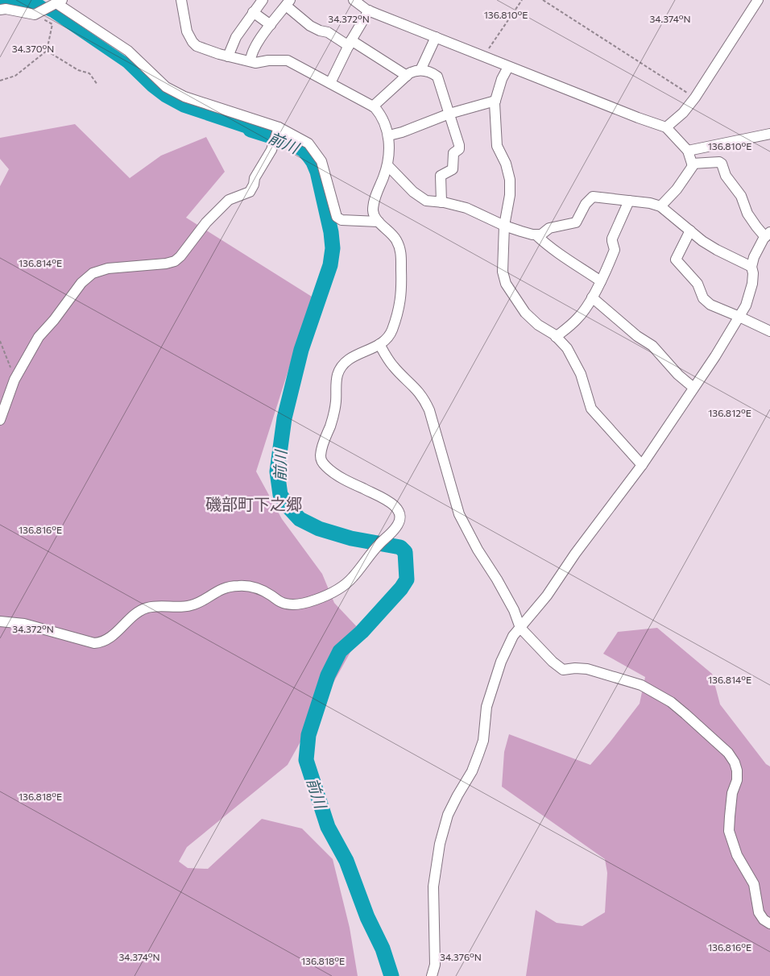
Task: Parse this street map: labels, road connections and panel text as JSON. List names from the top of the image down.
{
  "districts": ["磯部町下之郷"],
  "water": ["前川"],
  "coordinates": [
    "136.810°E",
    "34.372°N",
    "34.374°N",
    "34.370°N",
    "136.814°E",
    "136.812°E",
    "136.816°E",
    "136.818°E",
    "34.376°N"
  ]
}
